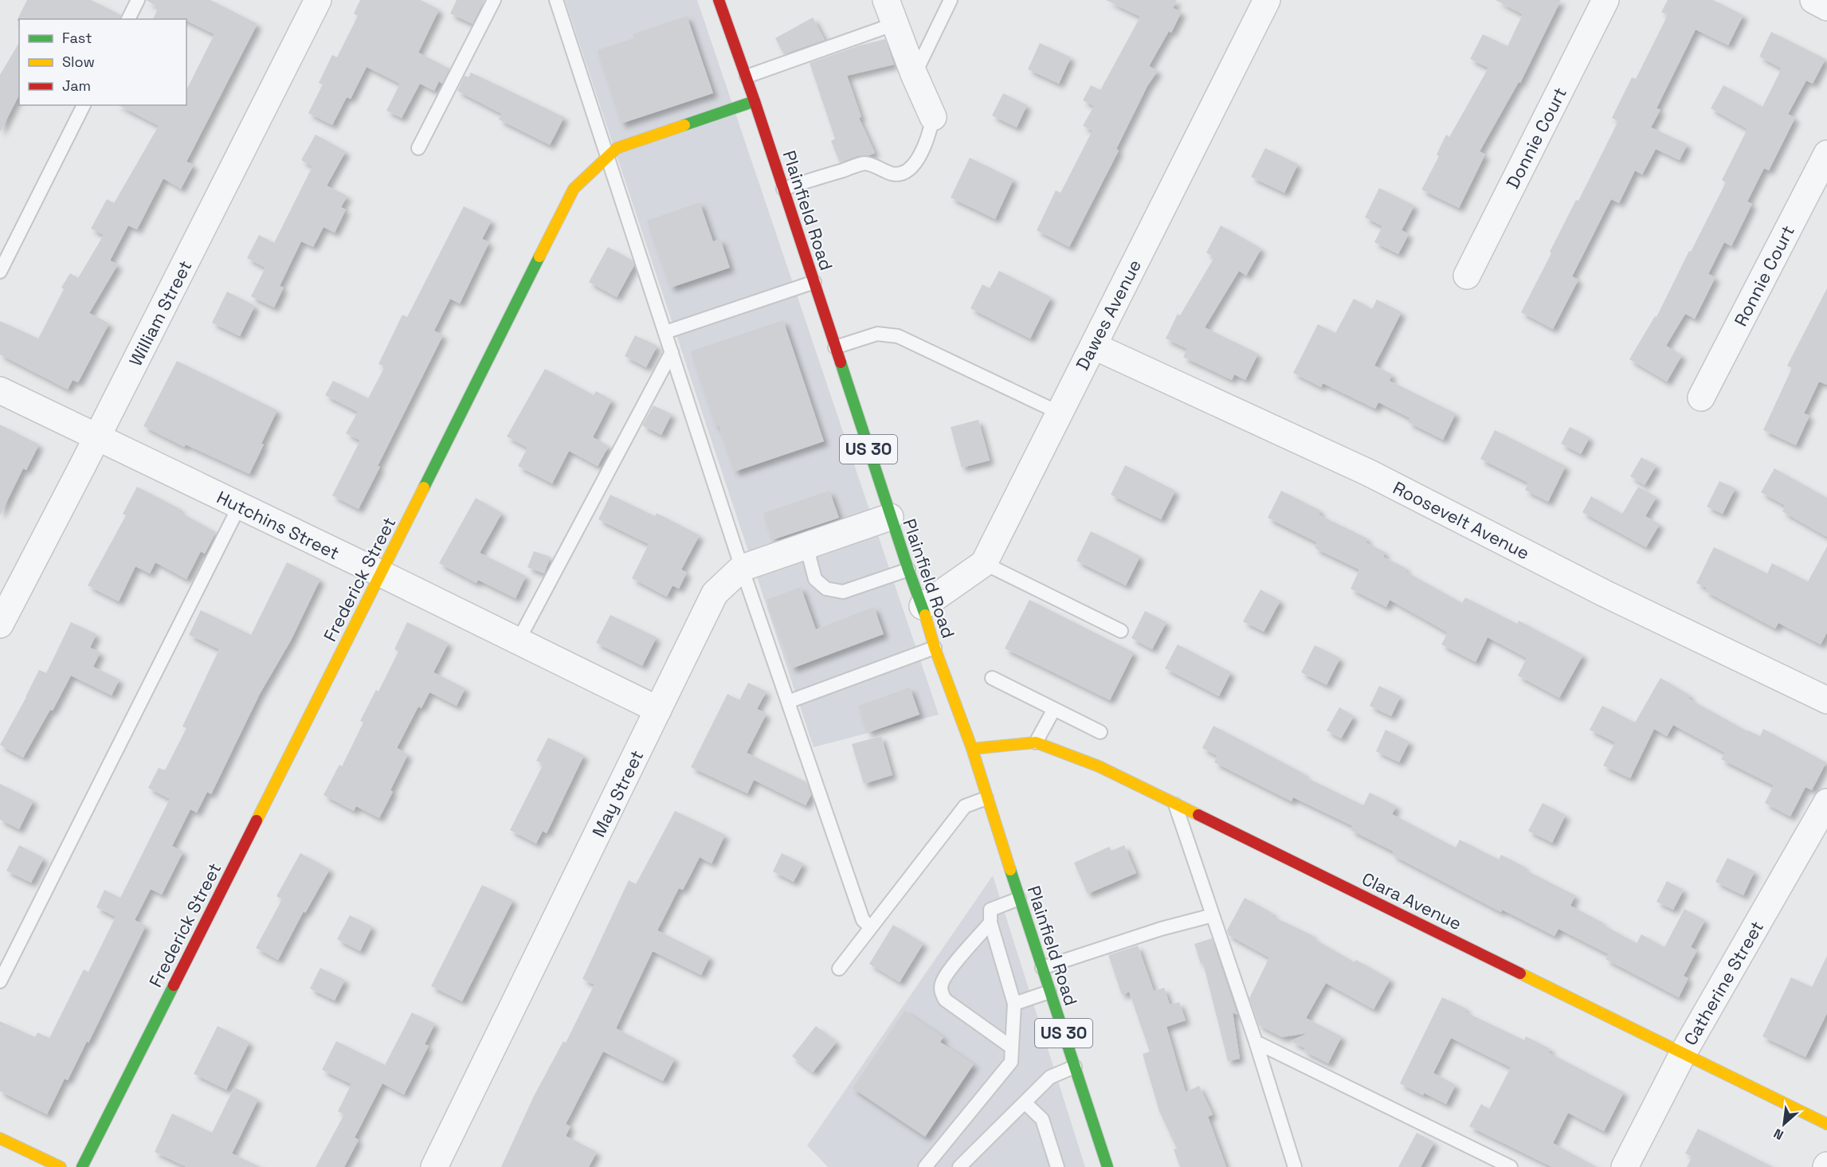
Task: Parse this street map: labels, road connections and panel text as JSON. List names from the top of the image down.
{
  "streets": {
    "street": [
      "Donnie Court",
      "Plainfield Road",
      "Ronnie Court",
      "William Street",
      "Dawes Avenue",
      "US 30",
      "Roosevelt Avenue",
      "Hutchins Street",
      "Frederick Street",
      "May Street",
      "Clara Avenue",
      "Catherine Street"
    ]
  },
  "crossings": [
    ["Plainfield Road", "Dawes Avenue"],
    ["Plainfield Road", "Frederick Street"],
    ["Plainfield Road", "May Street"],
    ["Plainfield Road", "Clara Avenue"],
    ["William Street", "Hutchins Street"],
    ["Dawes Avenue", "Roosevelt Avenue"],
    ["Hutchins Street", "Frederick Street"],
    ["Hutchins Street", "May Street"],
    ["Clara Avenue", "Catherine Street"]
  ],
  "legend": ["Fast", "Slow", "Jam"],
  "north": "bottom left"
}
